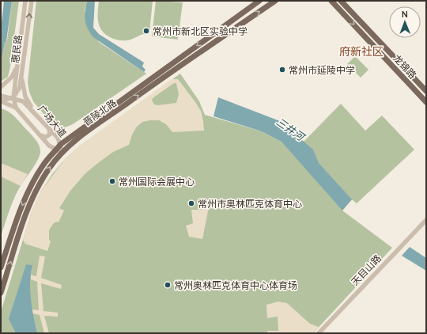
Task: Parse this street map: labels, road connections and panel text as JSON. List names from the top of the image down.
{
  "streets": {
    "main road": ["龙锦路", "晋陵北路"],
    "street": ["惠民路", "广场大道", "天目山路"]
  },
  "crossings": [
    ["惠民路", "广场大道"],
    ["晋陵北路", "广场大道"]
  ],
  "districts": ["府新社区"],
  "water": ["三井河"],
  "places": [
    "常州市新北区实验中学",
    "常州市延陵中学",
    "常州国际会展中心",
    "常州市奥林匹克体育中心",
    "常州奥林匹克体育中心体育场"
  ],
  "north": "top"
}
